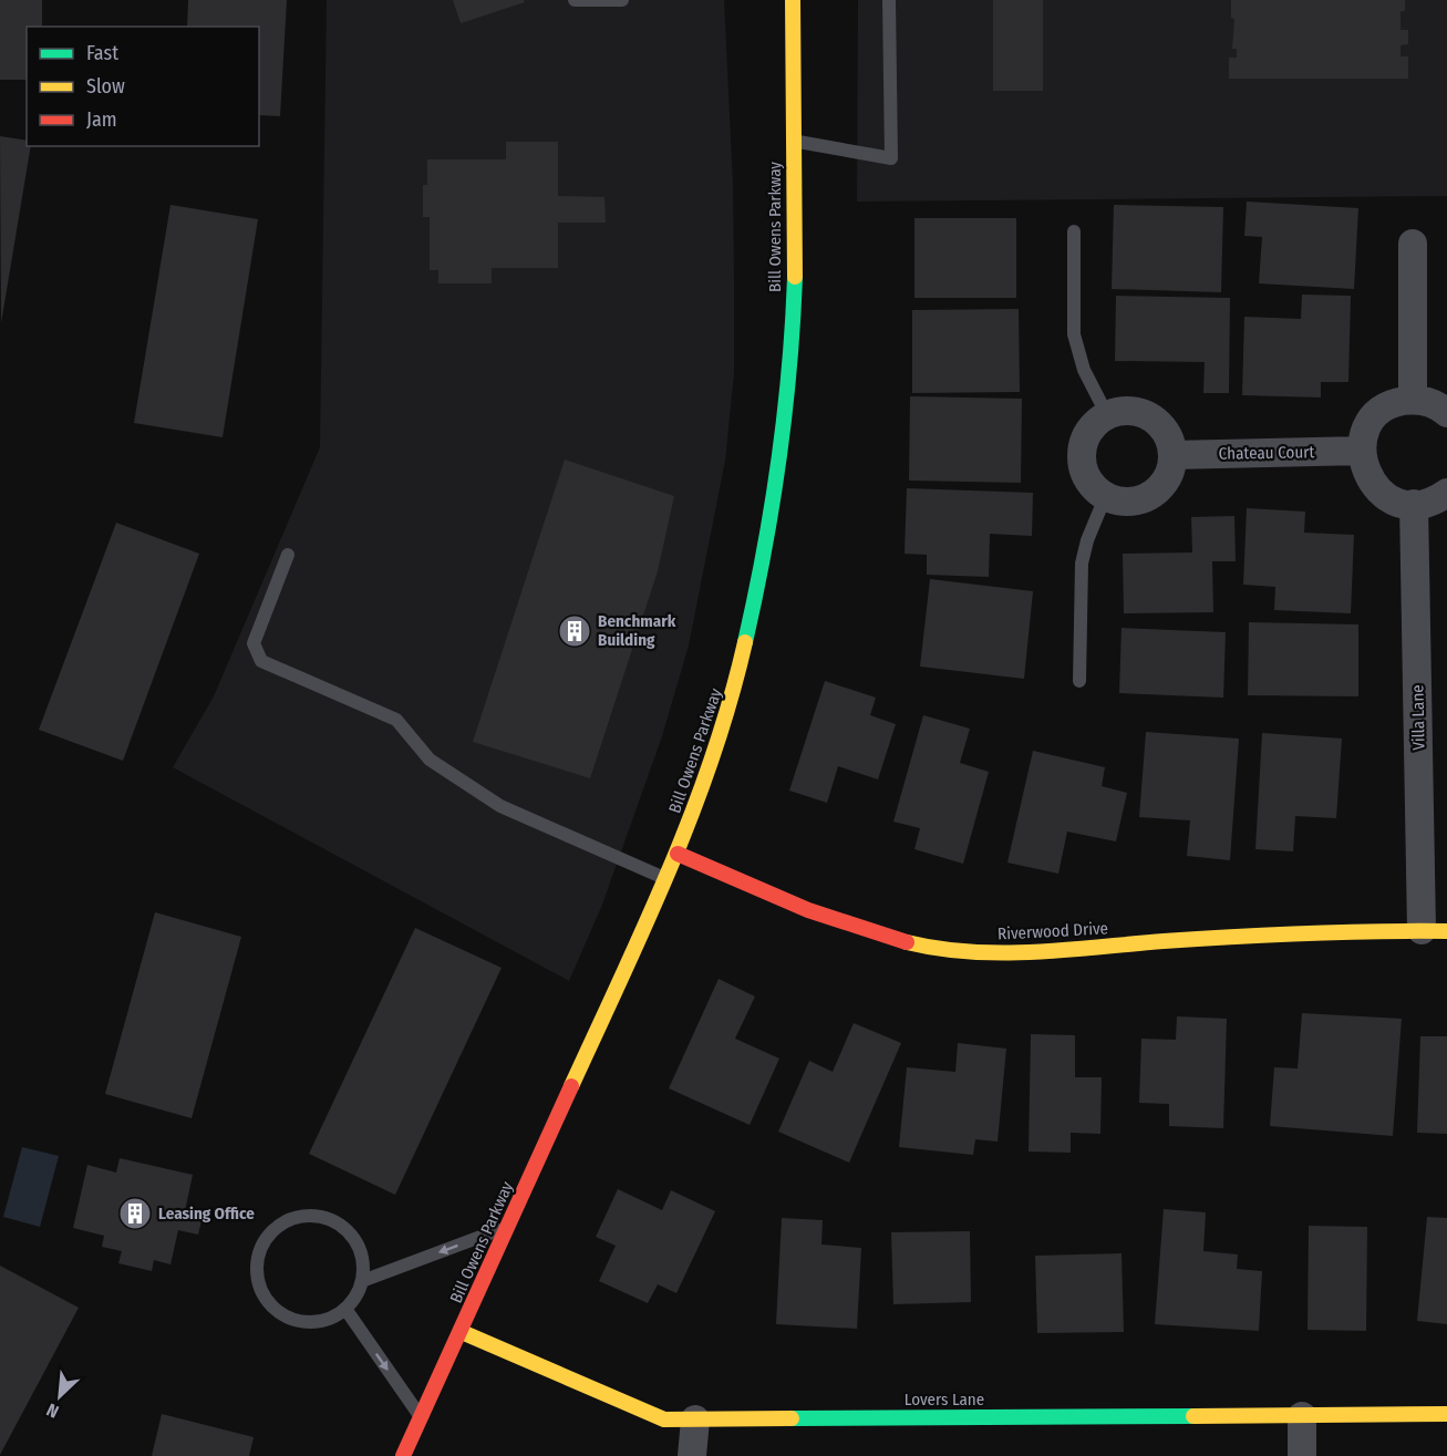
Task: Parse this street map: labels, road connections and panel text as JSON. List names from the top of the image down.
{
  "streets": {
    "street": [
      "Bill Owens Parkway",
      "Chateau Court",
      "Villa Lane",
      "Riverwood Drive",
      "Lovers Lane"
    ]
  },
  "crossings": [
    ["Bill Owens Parkway", "Riverwood Drive"],
    ["Bill Owens Parkway", "Lovers Lane"],
    ["Villa Lane", "Riverwood Drive"]
  ],
  "places": {
    "building": ["Benchmark Building", "Leasing Office"]
  },
  "legend": ["Fast", "Slow", "Jam"],
  "north": "bottom left"
}
